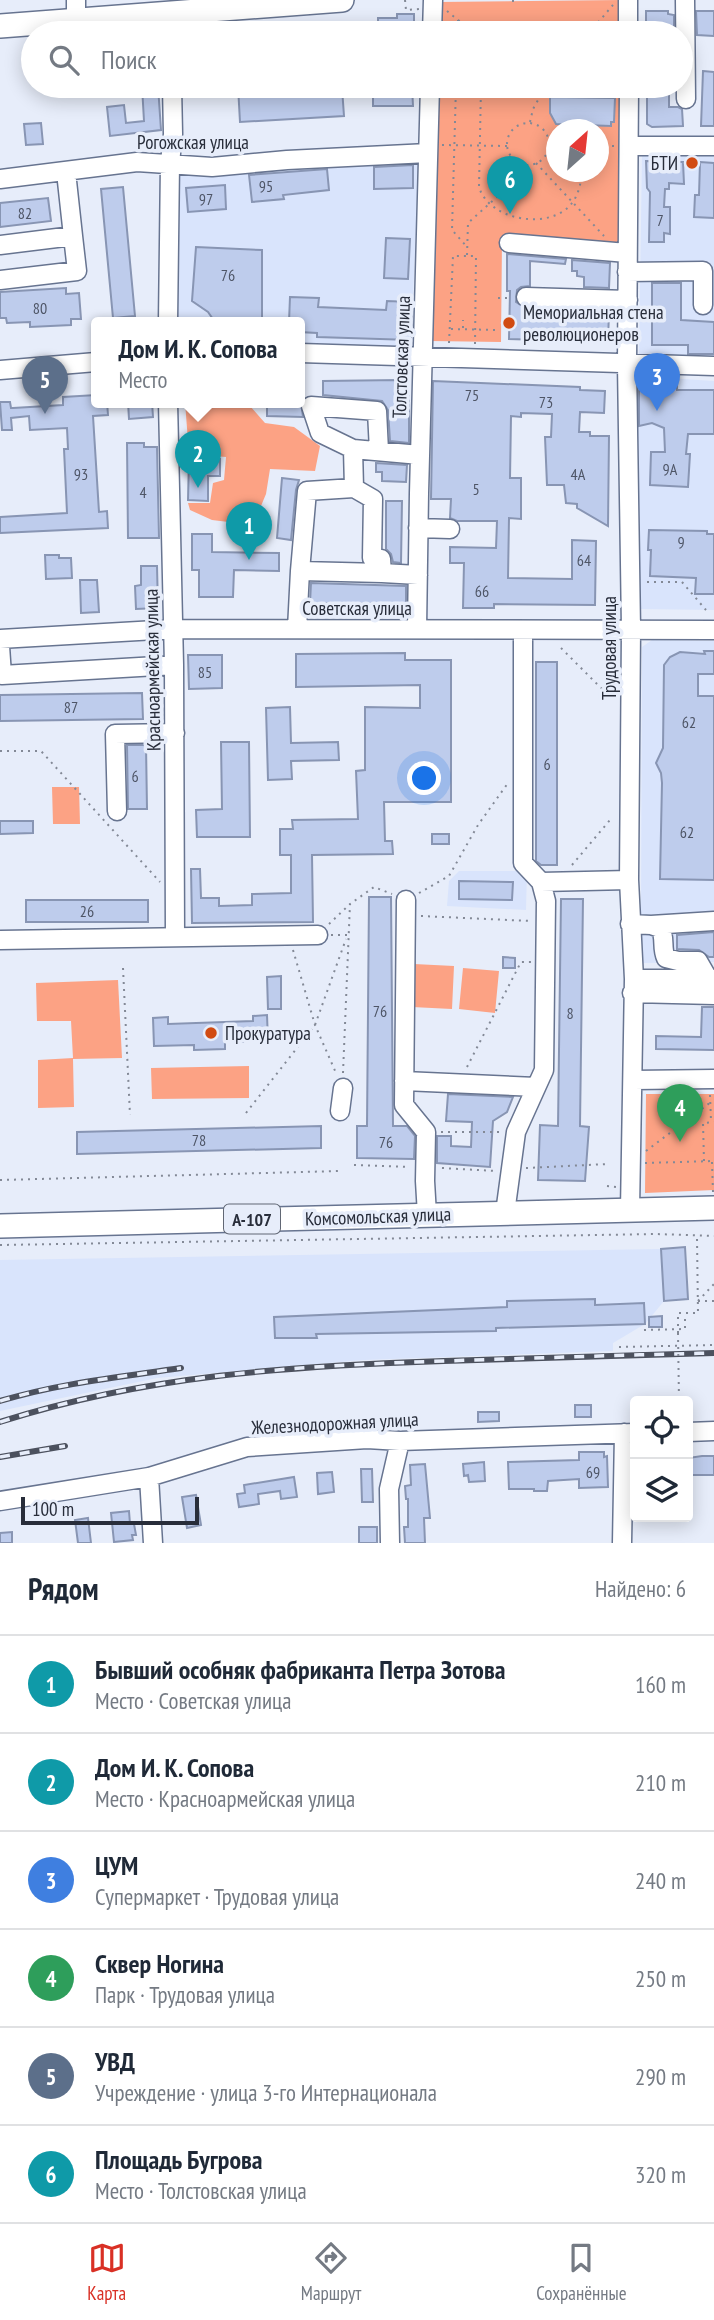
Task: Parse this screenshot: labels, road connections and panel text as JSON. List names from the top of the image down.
{
  "streets": {
    "main road": ["Комсомольская улица", "А-107"],
    "street": [
      "Рогожская улица",
      "Толстовская улица",
      "Советская улица",
      "Трудовая улица",
      "Красноармейская улица",
      "Железнодорожная улица"
    ]
  },
  "crossings": [
    ["Рогожская улица", "Толстовская улица"],
    ["Толстовская улица", "Советская улица"],
    ["Советская улица", "Трудовая улица"],
    ["Советская улица", "Красноармейская улица"],
    ["Трудовая улица", "Комсомольская улица"]
  ],
  "places": ["БТИ", "Мемориальная стена революционеров", "Прокуратура"],
  "house_numbers": [
    "95",
    "97",
    "82",
    "7",
    "76",
    "80",
    "75",
    "73",
    "9А",
    "93",
    "4А",
    "5",
    "4",
    "9",
    "64",
    "66",
    "85",
    "87",
    "62",
    "6",
    "6",
    "62",
    "26",
    "76",
    "8",
    "78",
    "76",
    "69"
  ],
  "scale_bar": "100 m",
  "north": "top right",
  "page": {
    "search": "Поиск",
    "pins": [
      "6",
      "3",
      "5",
      "2",
      "1",
      "4"
    ],
    "popup": ["Дом И. К. Сопова", "Место"],
    "scale": "100 m",
    "heading": ["Рядом", "Найдено: 6"],
    "list": [
      {
        "mark": "1",
        "name": "Бывший особняк фабриканта Петра Зотова",
        "note": "Место · Советская улица",
        "value": "160 m"
      },
      {
        "mark": "2",
        "name": "Дом И. К. Сопова",
        "note": "Место · Красноармейская улица",
        "value": "210 m"
      },
      {
        "mark": "3",
        "name": "ЦУМ",
        "note": "Супермаркет · Трудовая улица",
        "value": "240 m"
      },
      {
        "mark": "4",
        "name": "Сквер Ногина",
        "note": "Парк · Трудовая улица",
        "value": "250 m"
      },
      {
        "mark": "5",
        "name": "УВД",
        "note": "Учреждение · улица 3-го Интернационала",
        "value": "290 m"
      },
      {
        "mark": "6",
        "name": "Площадь Бугрова",
        "note": "Место · Толстовская улица",
        "value": "320 m"
      }
    ],
    "nav": ["Карта", "Маршрут", "Сохранённые"]
  }
}
